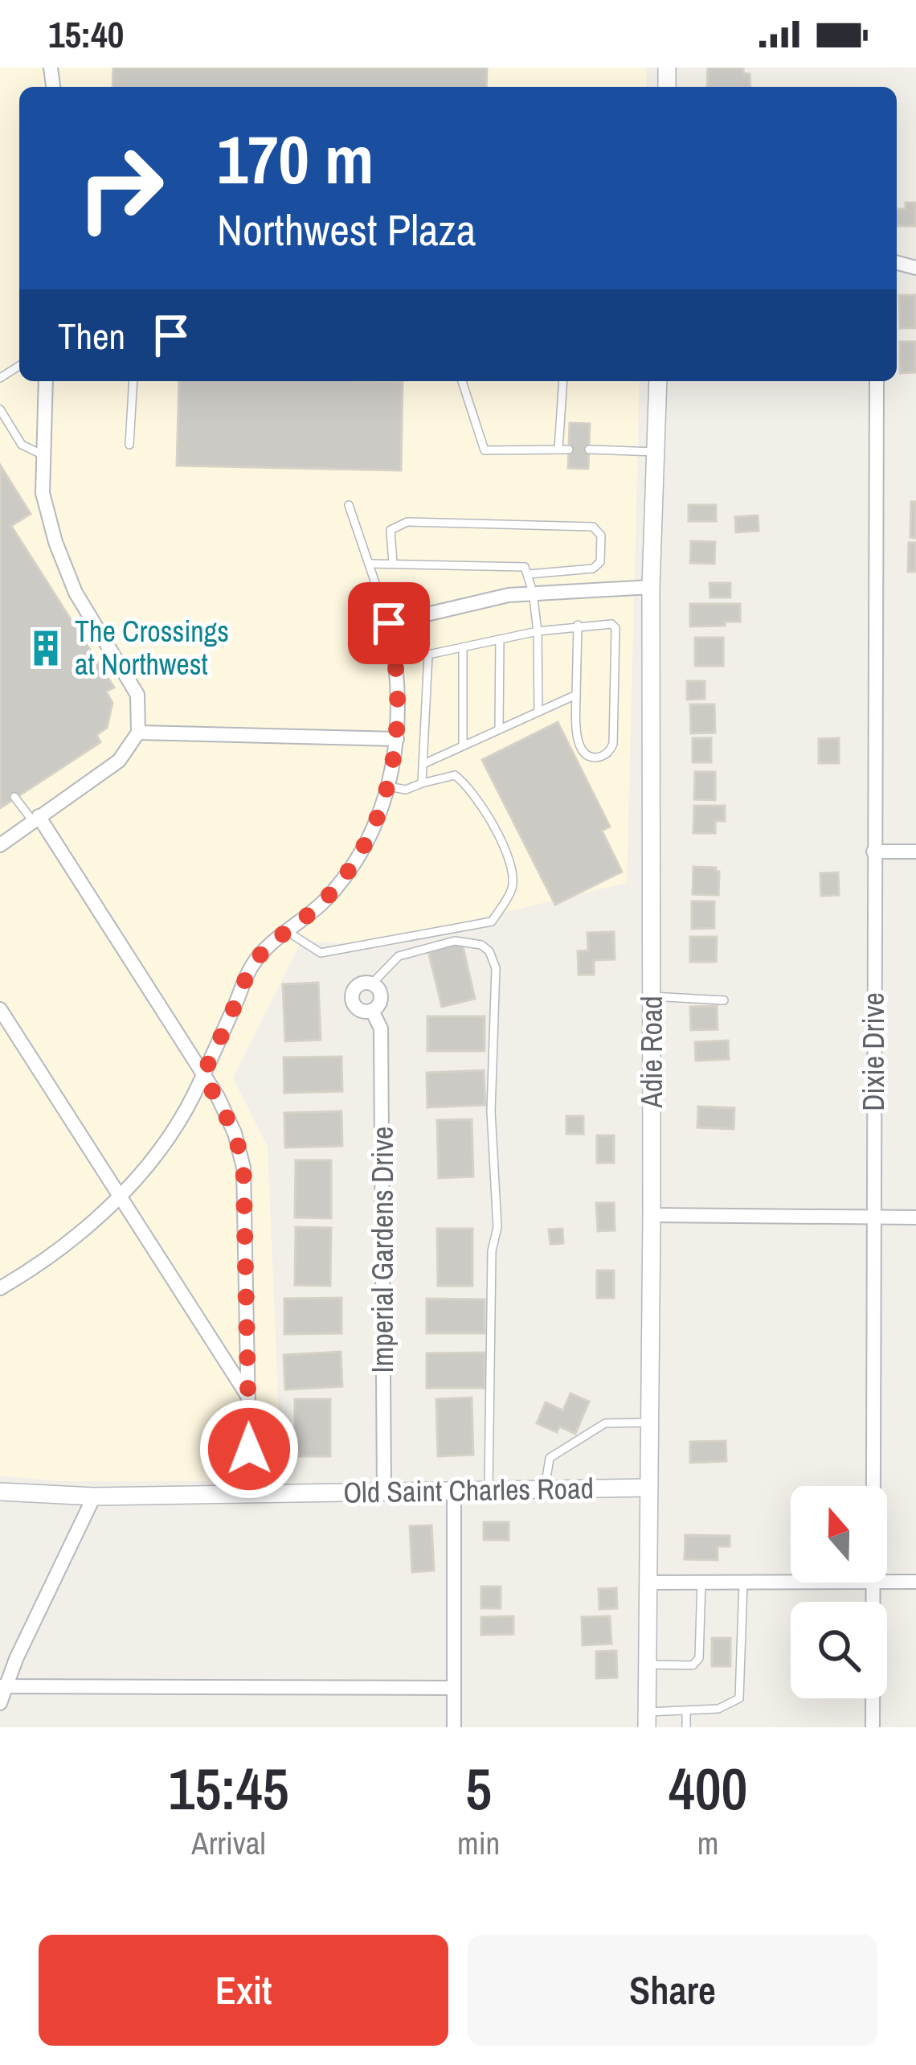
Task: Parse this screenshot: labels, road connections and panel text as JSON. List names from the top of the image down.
{
  "streets": {
    "street": [
      "Adie Road",
      "Dixie Drive",
      "Imperial Gardens Drive",
      "Old Saint Charles Road"
    ]
  },
  "crossings": [
    ["Adie Road", "Old Saint Charles Road"],
    ["Imperial Gardens Drive", "Old Saint Charles Road"]
  ],
  "places": {
    "building": ["The Crossings at Northwest"]
  },
  "north": "top",
  "page": {
    "status": "15:40",
    "turn": ["170 m", "Northwest Plaza"],
    "then": "Then",
    "eta": [
      "15:45",
      "Arrival",
      "5",
      "min",
      "400",
      "m"
    ],
    "buttons": ["Exit", "Share"]
  }
}
